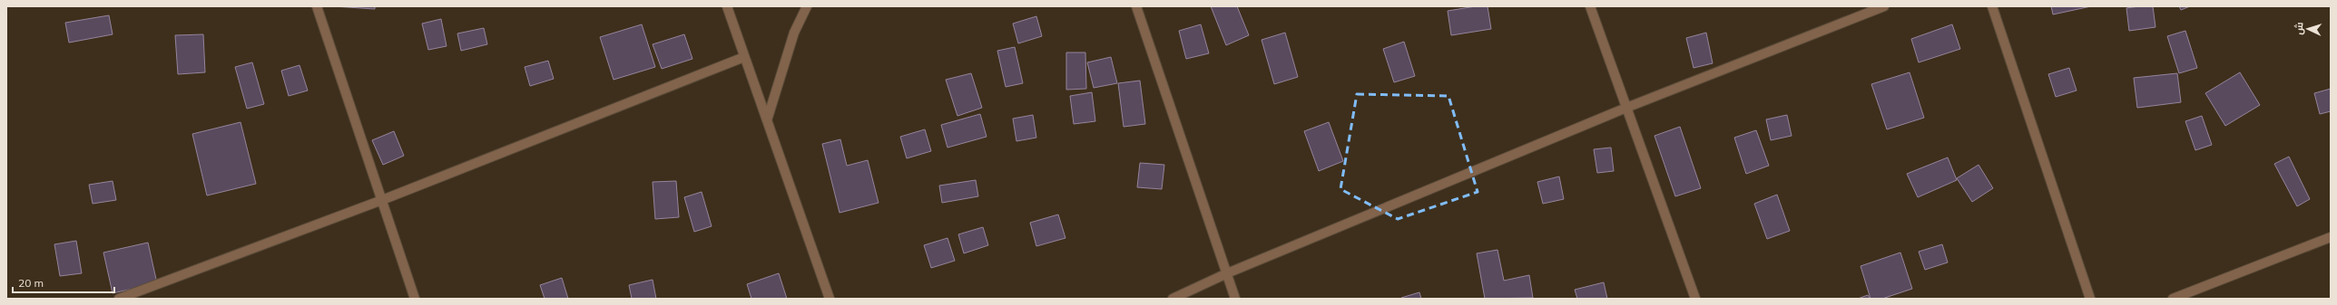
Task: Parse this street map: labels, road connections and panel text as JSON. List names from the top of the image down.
{
  "scale_bar": "20 m",
  "north": "left"
}
